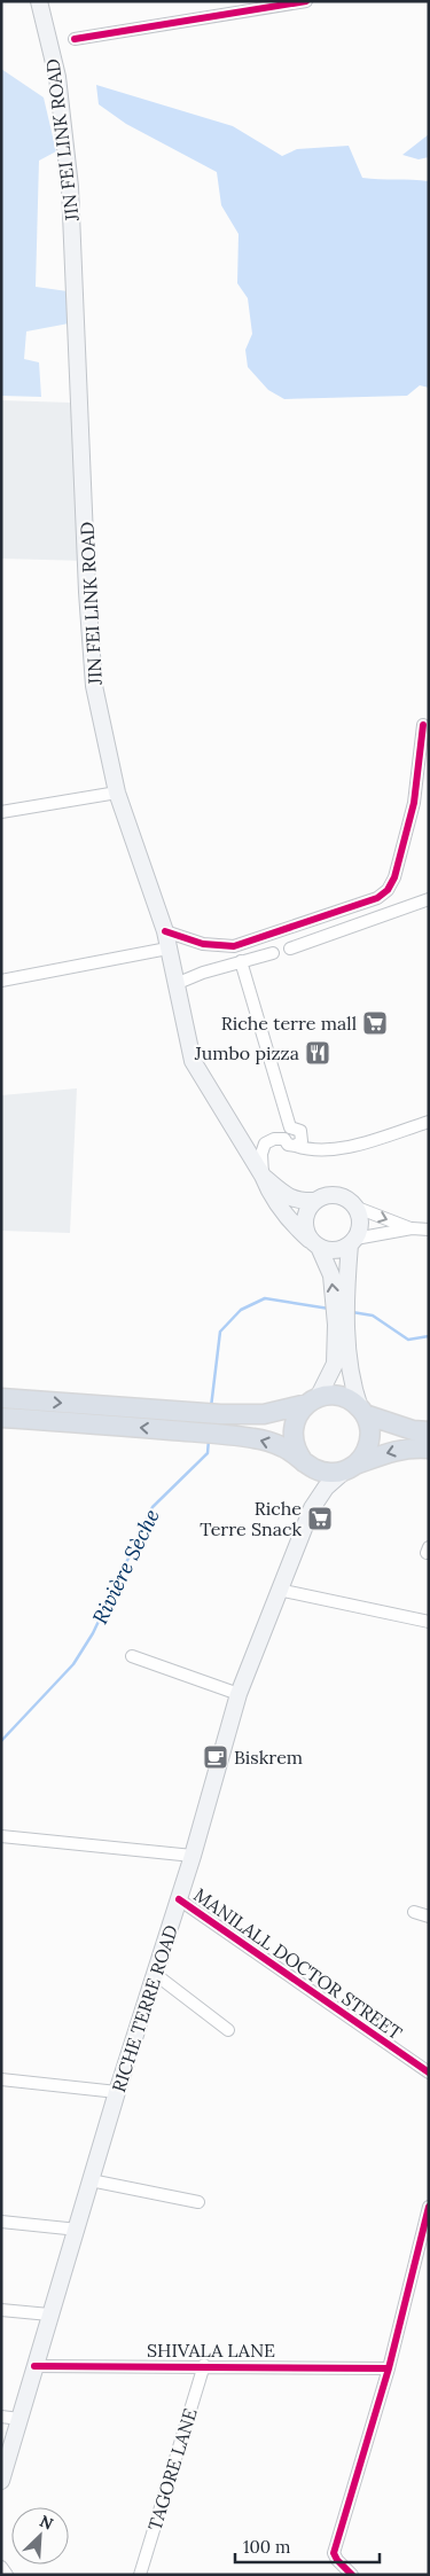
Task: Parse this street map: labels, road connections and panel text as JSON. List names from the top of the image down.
{
  "streets": {
    "main road": ["JIN FEI LINK ROAD", "RICHE TERRE ROAD"],
    "street": ["MANILALL DOCTOR STREET", "SHIVALA LANE", "TAGORE LANE"]
  },
  "crossings": [
    ["MANILALL DOCTOR STREET", "RICHE TERRE ROAD"],
    ["RICHE TERRE ROAD", "SHIVALA LANE"],
    ["SHIVALA LANE", "TAGORE LANE"]
  ],
  "water": ["Rivière Sèche"],
  "places": {
    "supermarket": ["Riche terre mall", "Riche Terre Snack"],
    "restaurant": ["Jumbo pizza"],
    "cafe": ["Biskrem"]
  },
  "scale_bar": "100 m",
  "north": "top right"
}
